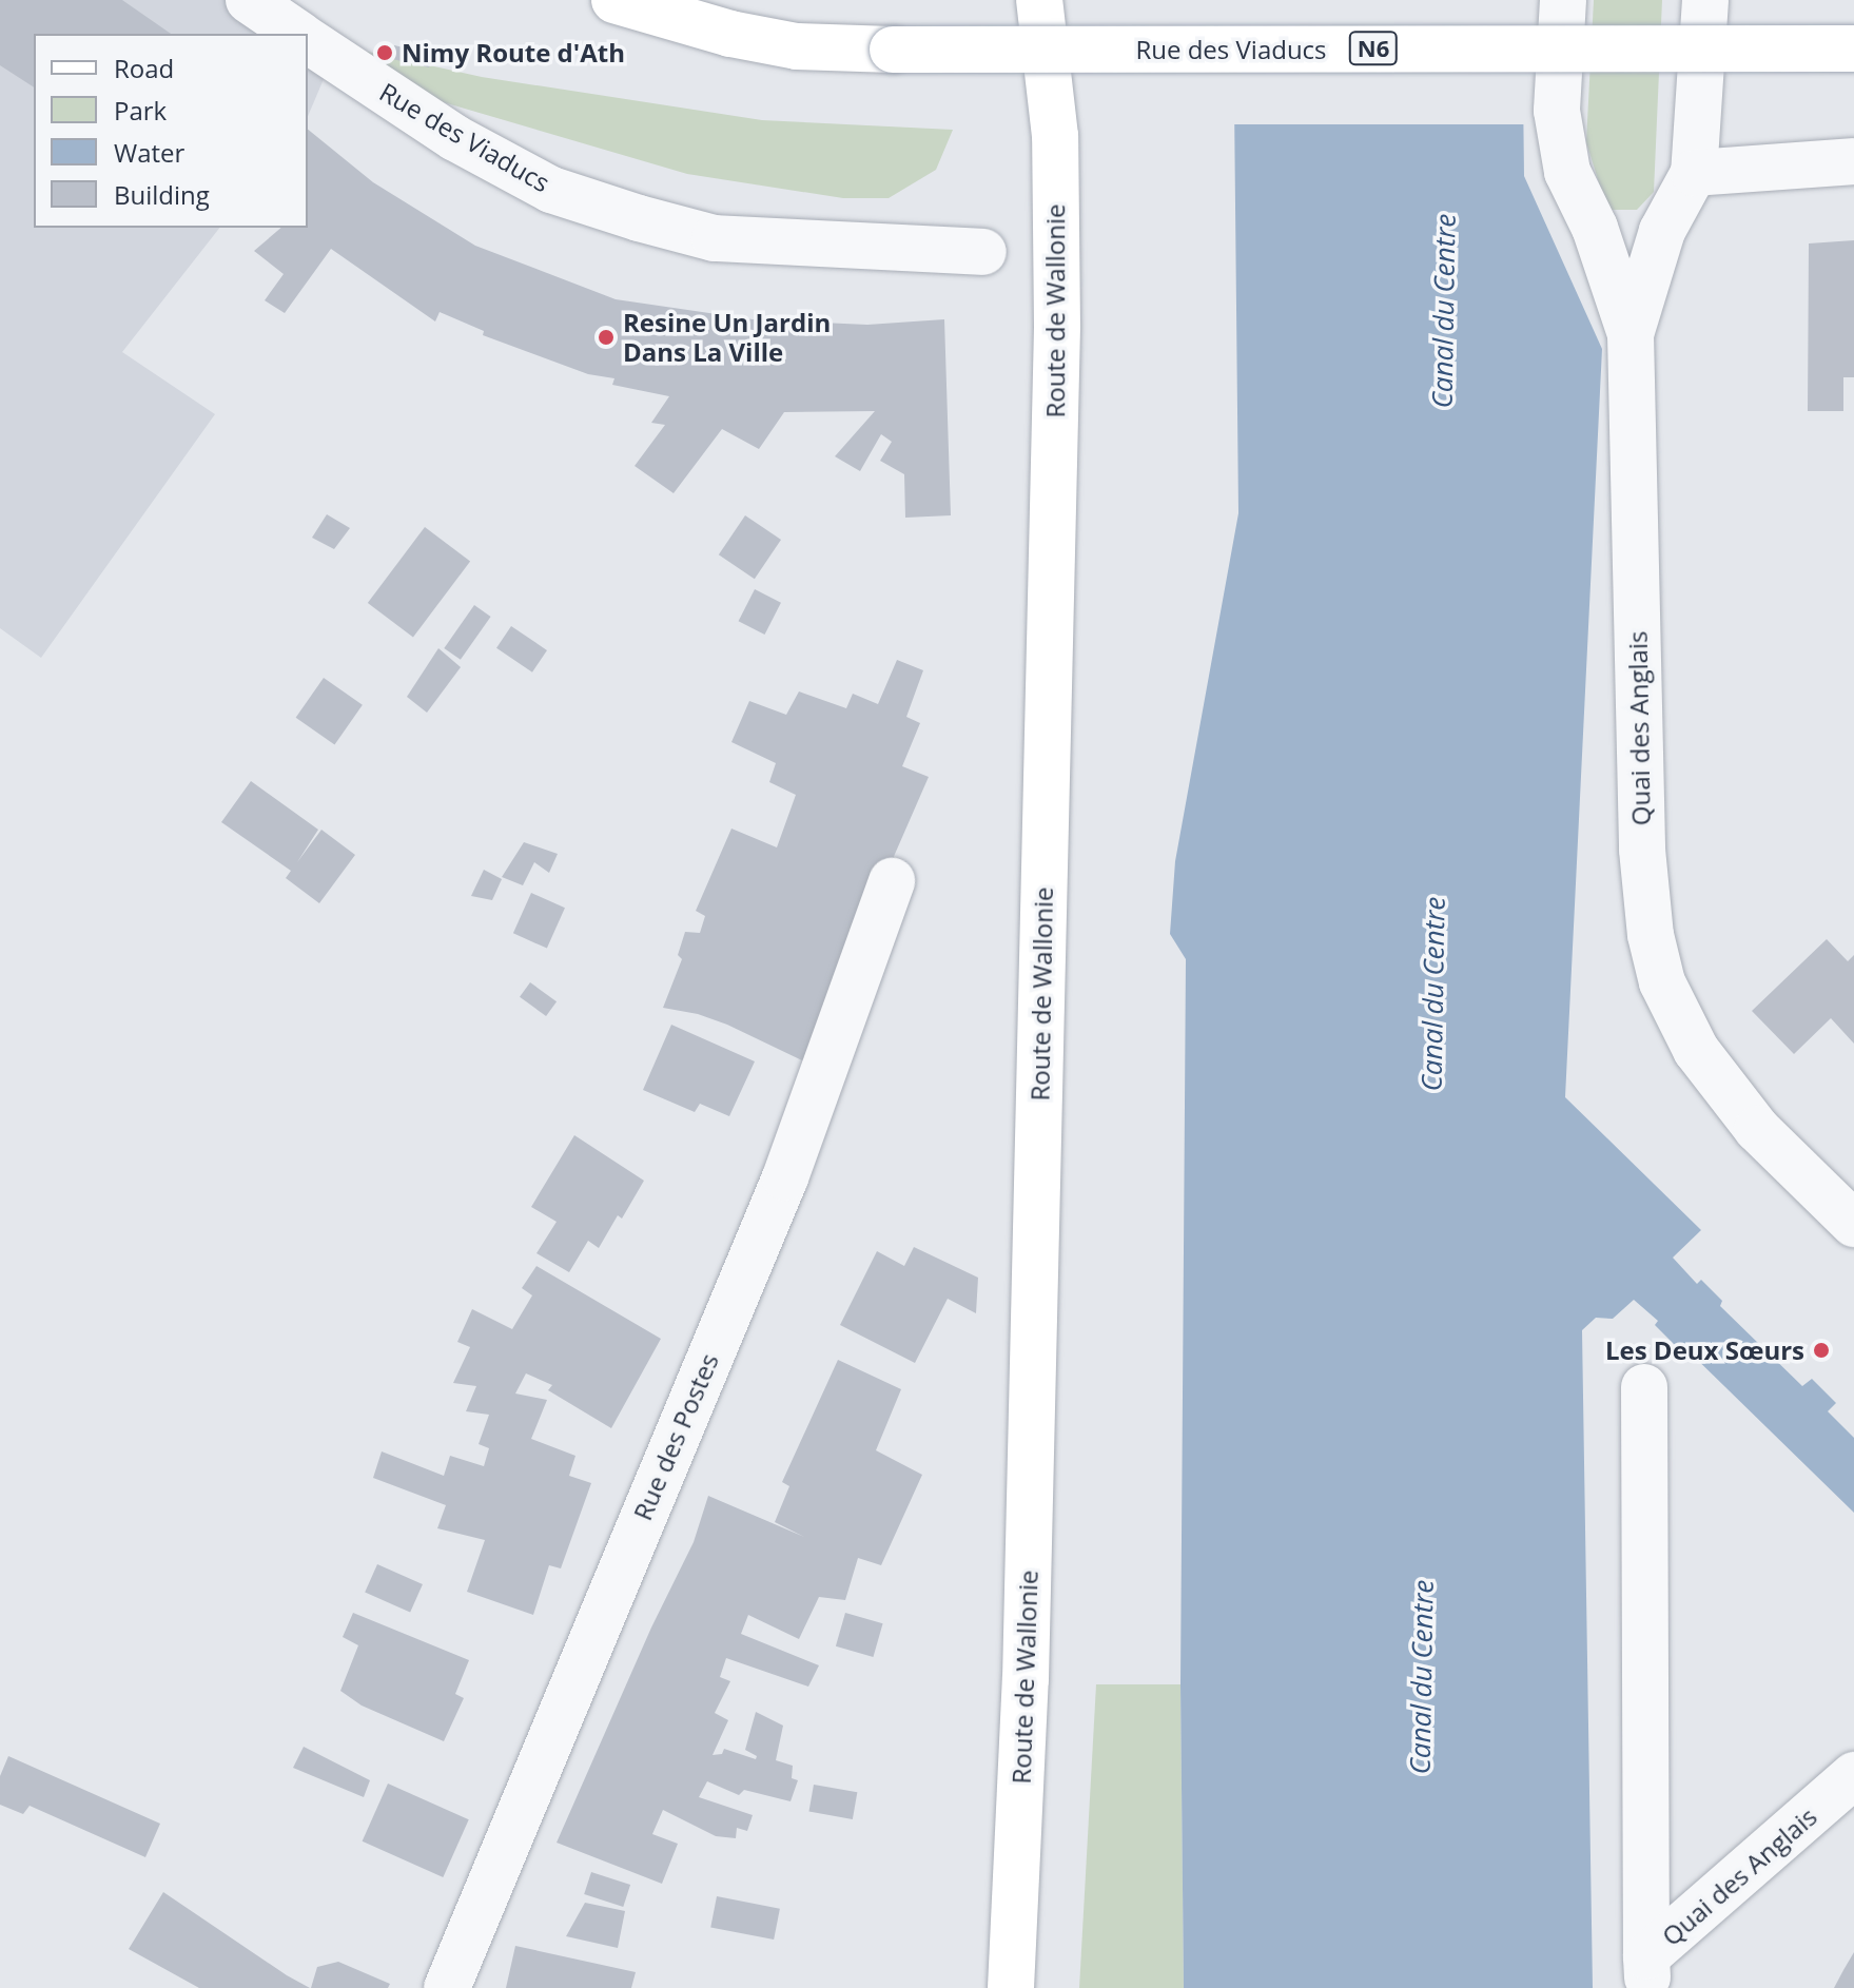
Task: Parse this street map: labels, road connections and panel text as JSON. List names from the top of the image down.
{
  "streets": {
    "main road": ["N6", "Rue des Viaducs", "Route de Wallonie"],
    "street": ["Quai des Anglais", "Rue des Postes"]
  },
  "water": ["Canal du Centre"],
  "places": ["Nimy Route d'Ath", "Resine Un Jardin Dans La Ville", "Les Deux Sœurs"],
  "legend": [
    "Road",
    "Park",
    "Water",
    "Building"
  ]
}
